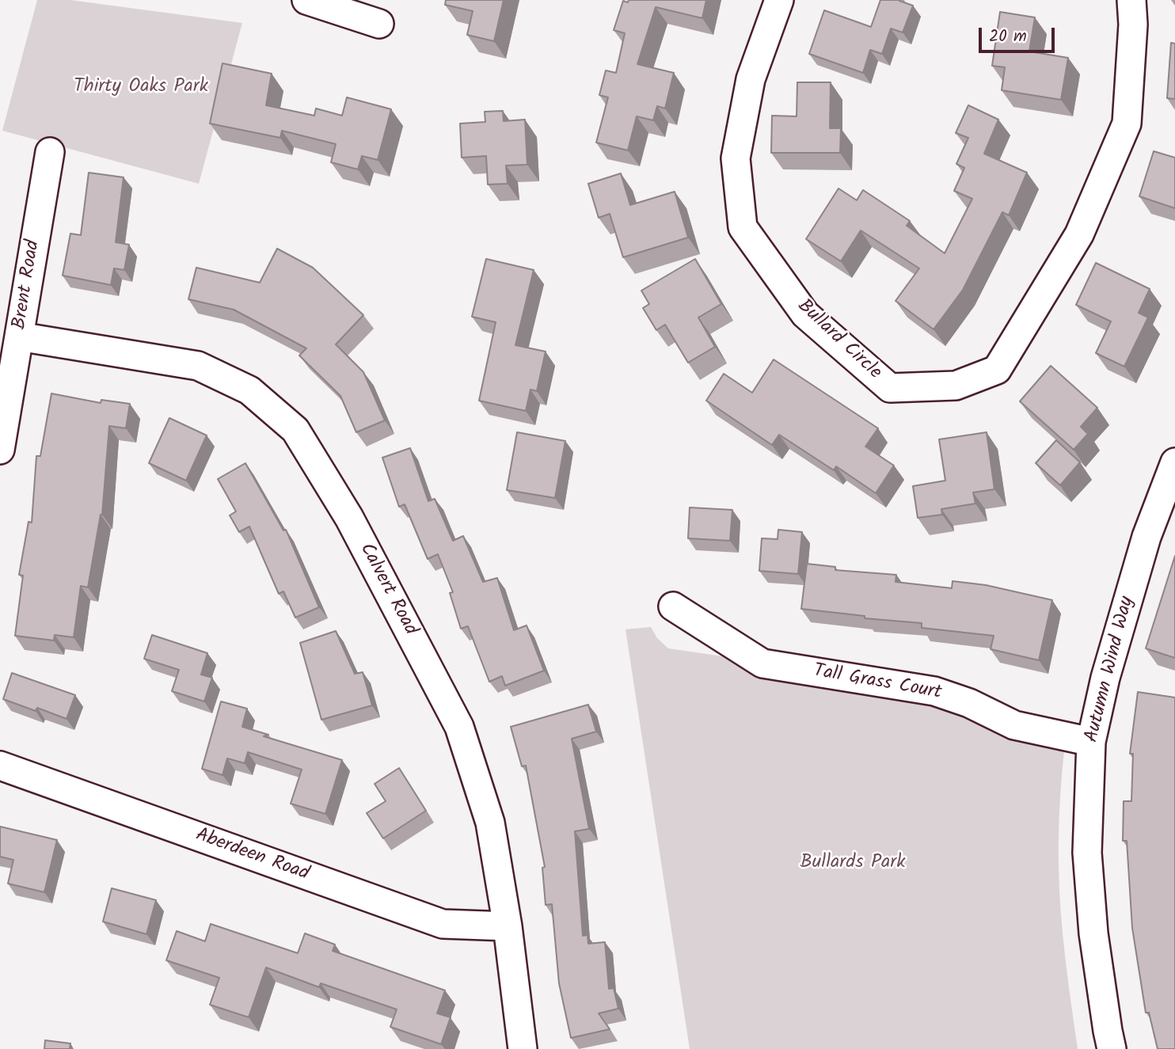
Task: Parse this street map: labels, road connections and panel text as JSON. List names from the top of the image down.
{
  "streets": {
    "street": [
      "Brent Road",
      "Bullard Circle",
      "Calvert Road",
      "Autumn Wind Way",
      "Tall Grass Court",
      "Aberdeen Road"
    ]
  },
  "crossings": [
    ["Brent Road", "Calvert Road"],
    ["Calvert Road", "Aberdeen Road"],
    ["Autumn Wind Way", "Tall Grass Court"]
  ],
  "parks": ["Thirty Oaks Park", "Bullards Park"],
  "scale_bar": "20 m"
}
